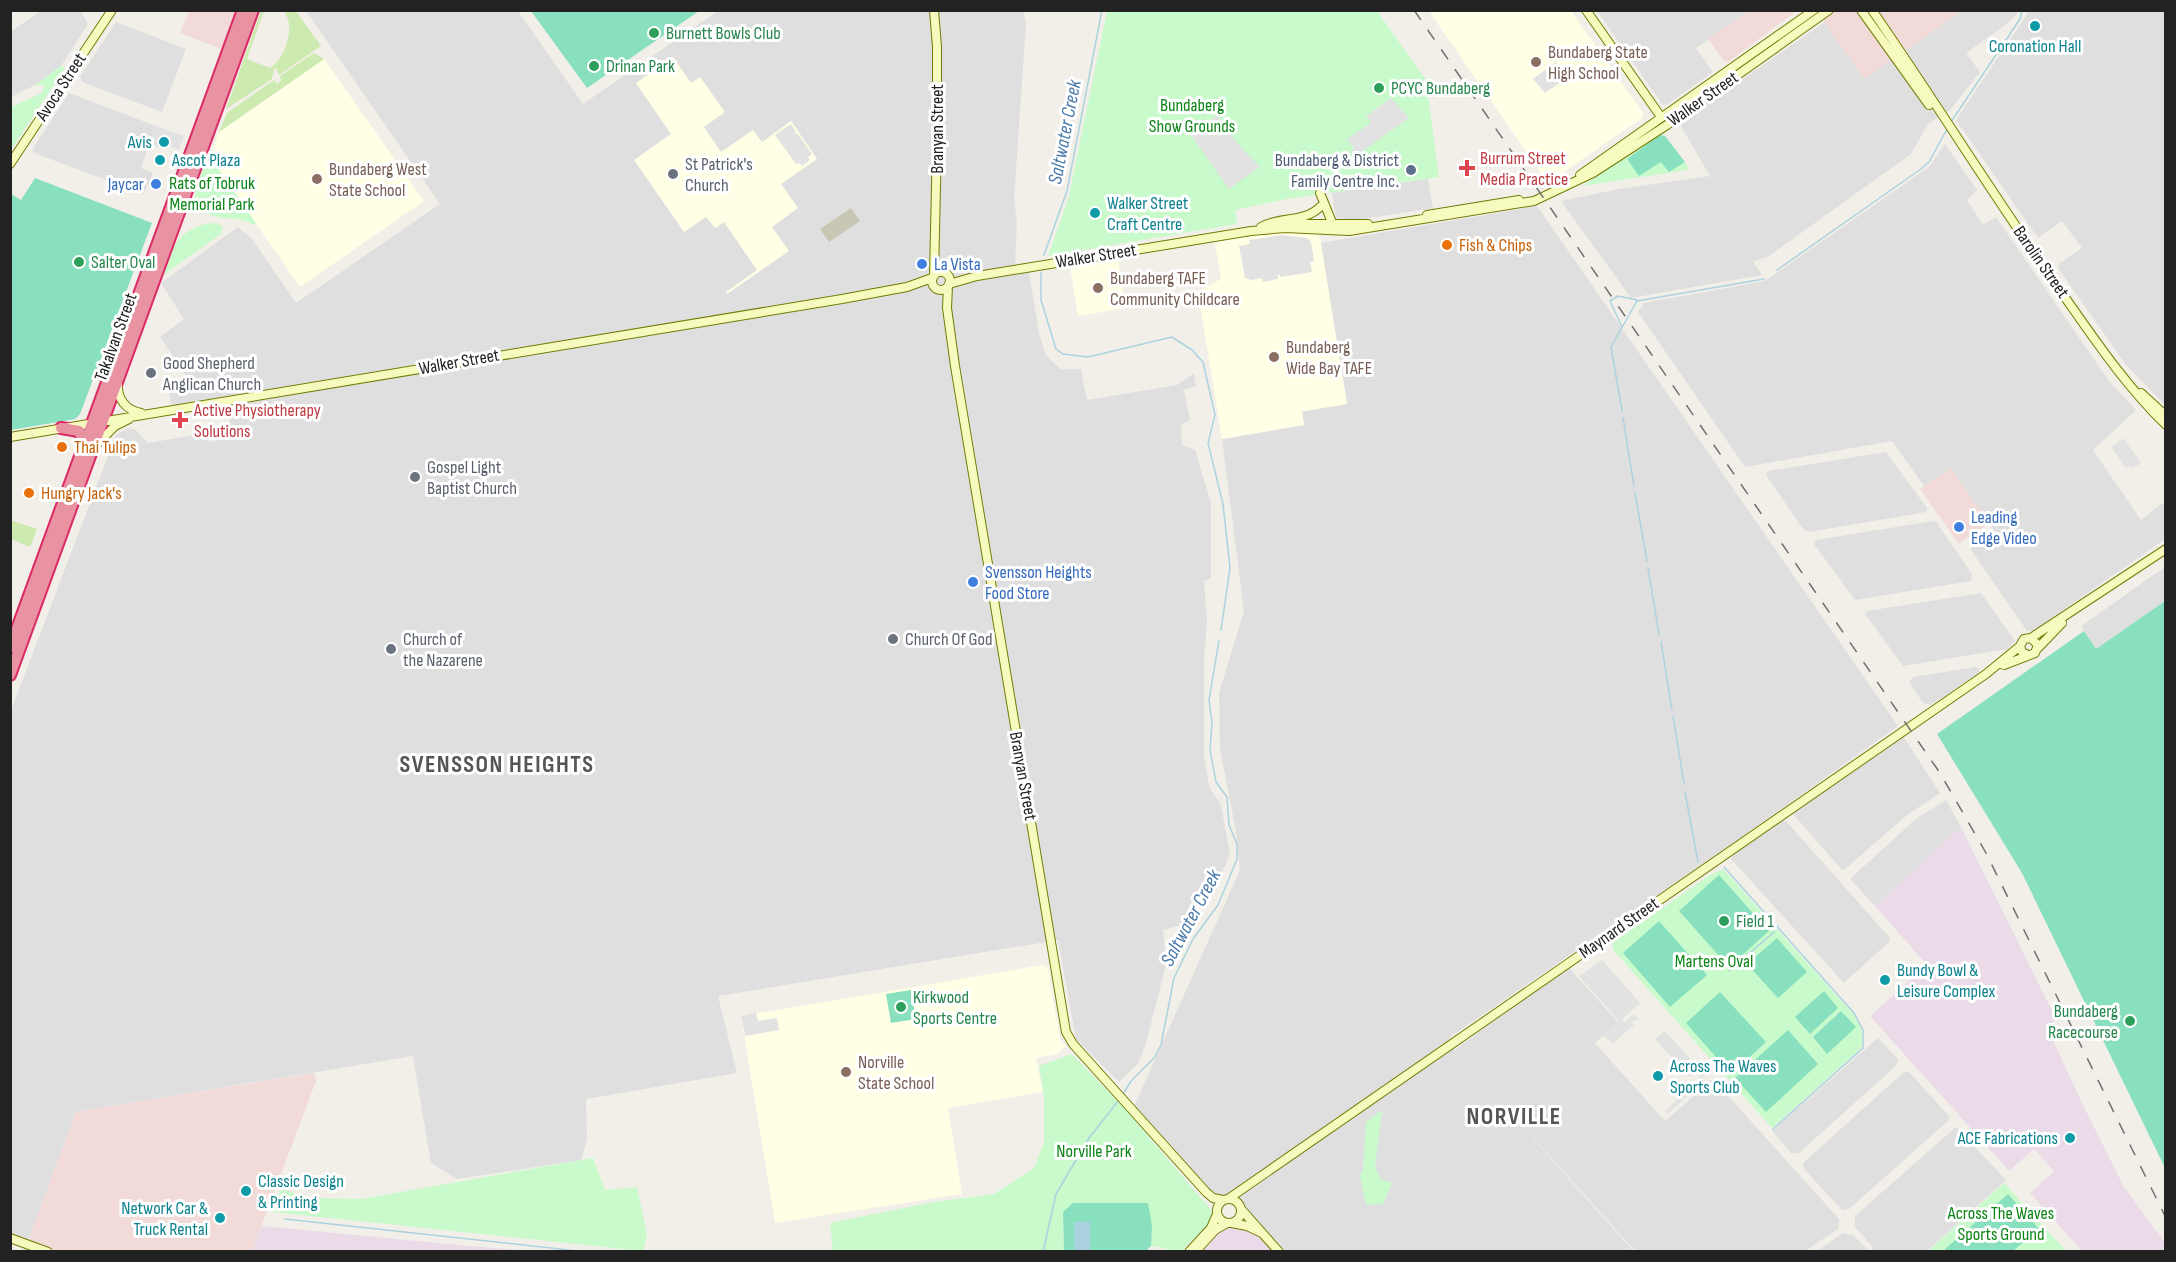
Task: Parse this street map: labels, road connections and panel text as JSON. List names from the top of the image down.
{
  "streets": {
    "highway": ["Takalvan Street"],
    "main road": [
      "Avoca Street",
      "Walker Street",
      "Branyan Street",
      "Barolin Street",
      "Maynard Street"
    ]
  },
  "crossings": [
    ["Walker Street", "Branyan Street"],
    ["Walker Street", "Takalvan Street"],
    ["Branyan Street", "Maynard Street"]
  ],
  "districts": ["SVENSSON HEIGHTS", "NORVILLE"],
  "water": ["Saltwater Creek"],
  "parks": [
    "Bundaberg Show Grounds",
    "Rats of Tobruk Memorial Park",
    "Martens Oval",
    "Norville Park",
    "Across The Waves Sports Ground"
  ],
  "places": {
    "other": [
      "Coronation Hall",
      "Burnett Bowls Club",
      "Bundaberg State High School",
      "Drinan Park",
      "PCYC Bundaberg",
      "Avis",
      "Ascot Plaza",
      "Bundaberg & District Family Centre Inc.",
      "St Patrick's Church",
      "Bundaberg West State School",
      "Jaycar",
      "Walker Street Craft Centre",
      "Fish & Chips",
      "Salter Oval",
      "La Vista",
      "Bundaberg TAFE Community Childcare",
      "Bundaberg Wide Bay TAFE",
      "Good Shepherd Anglican Church",
      "Thai Tulips",
      "Gospel Light Baptist Church",
      "Hungry Jack's",
      "Leading Edge Video",
      "Svensson Heights Food Store",
      "Church Of God",
      "Church of the Nazarene",
      "Field 1",
      "Bundy Bowl & Leisure Complex",
      "Kirkwood Sports Centre",
      "Bundaberg Racecourse",
      "Norville State School",
      "Across The Waves Sports Club",
      "ACE Fabrications",
      "Classic Design & Printing",
      "Network Car & Truck Rental"
    ],
    "health": ["Burrum Street Media Practice", "Active Physiotherapy Solutions"]
  }
}
